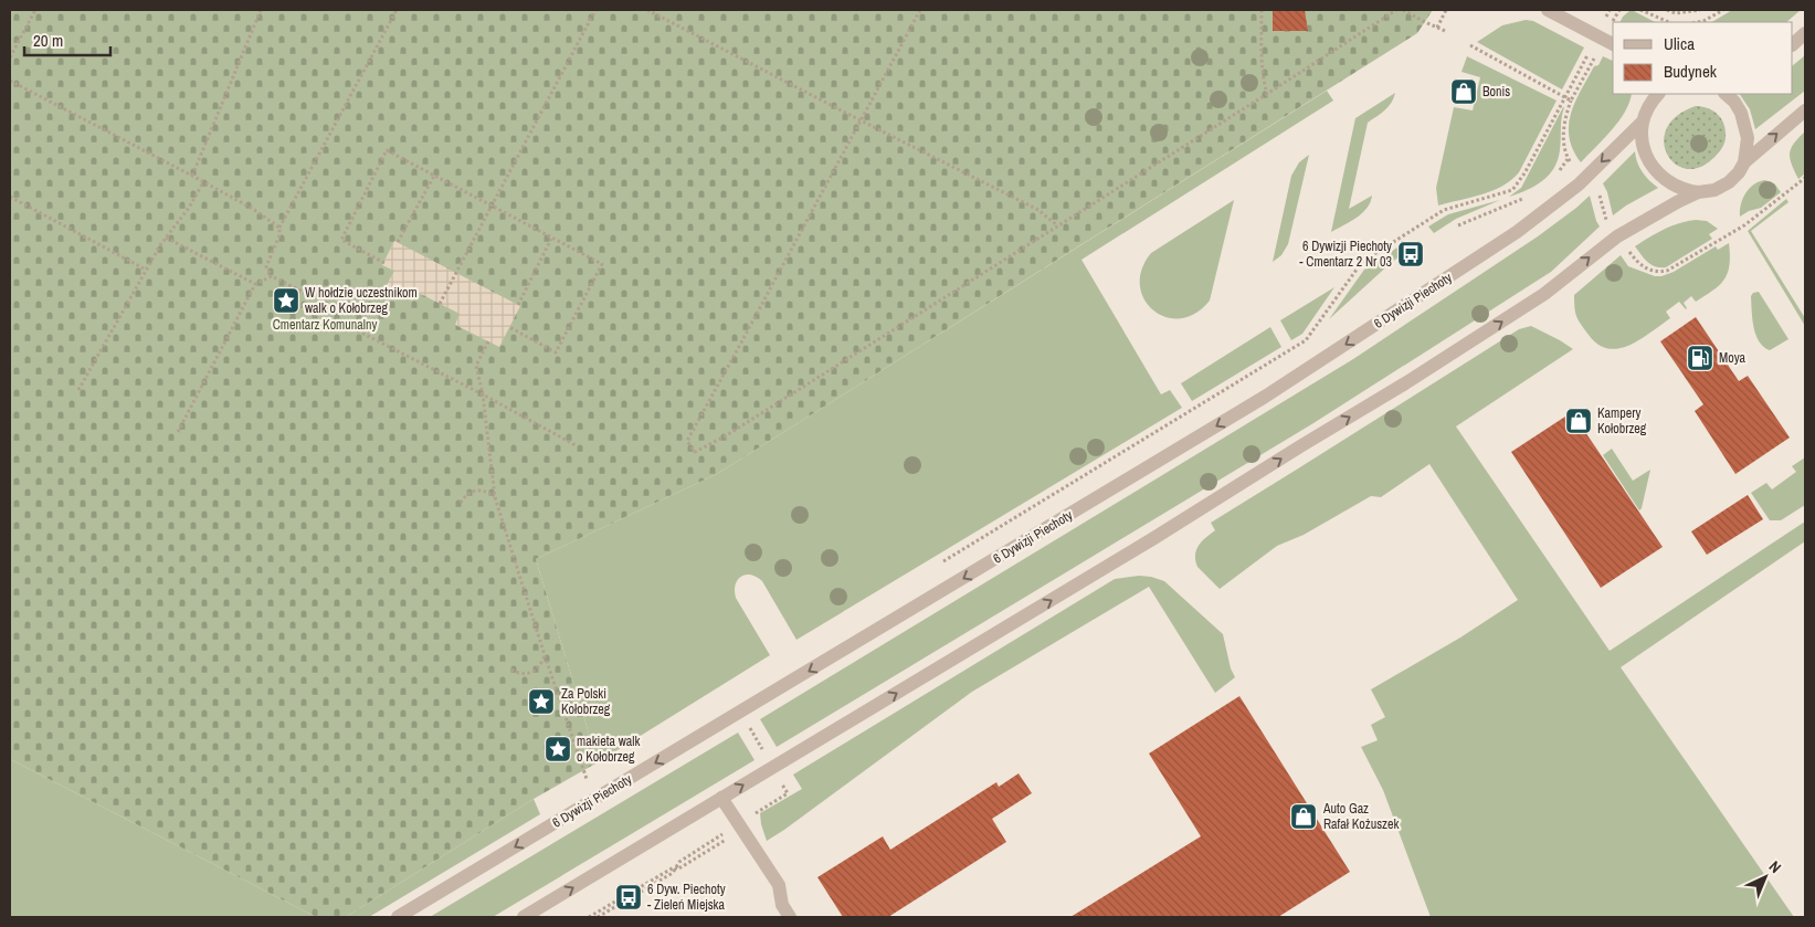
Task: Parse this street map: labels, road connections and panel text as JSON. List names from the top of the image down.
{
  "streets": {
    "street": ["6 Dywizji Piechoty"]
  },
  "parks": ["Cmentarz Komunalny"],
  "places": {
    "shop": ["Bonis", "Kampery Kołobrzeg", "Auto Gaz Rafał Kożuszek"],
    "bus stop": ["6 Dywizji Piechoty - Cmentarz 2 Nr 03", "6 Dyw. Piechoty - Zieleń Miejska"],
    "place": ["W hołdzie uczestnikom walk o Kołobrzeg", "Za Polski Kołobrzeg", "makieta walk o Kołobrzeg"],
    "fuel station": ["Moya"]
  },
  "legend": ["Ulica", "Budynek"],
  "scale_bar": "20 m",
  "north": "top right"
}
